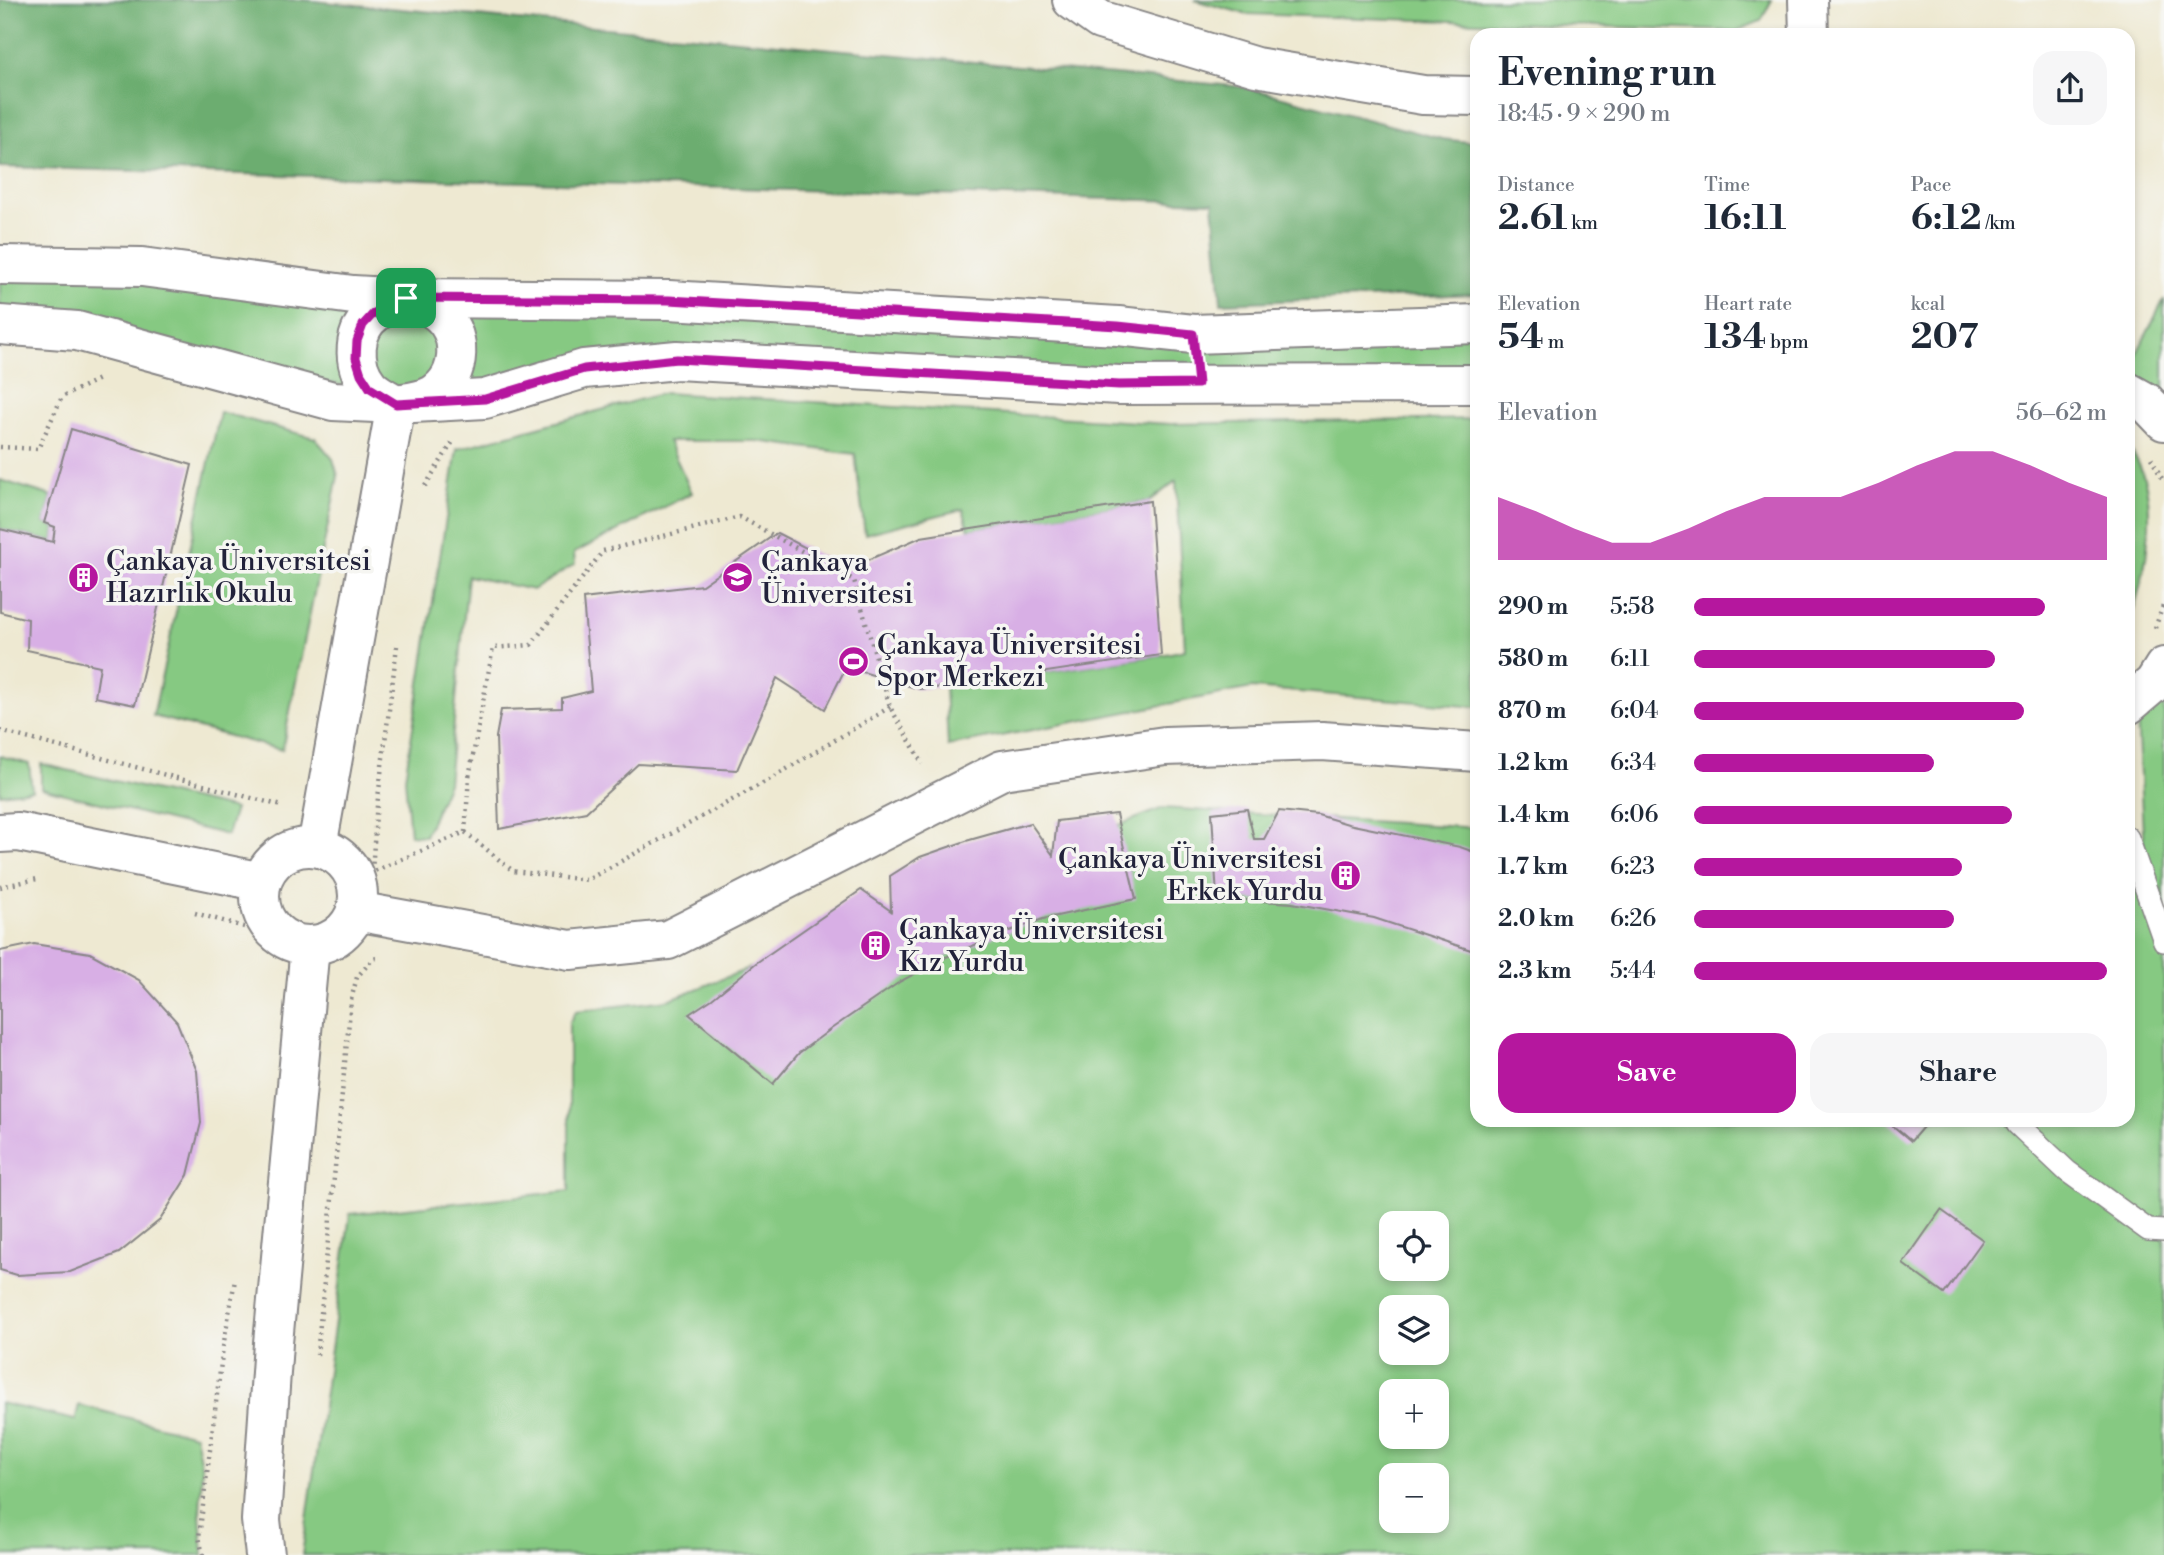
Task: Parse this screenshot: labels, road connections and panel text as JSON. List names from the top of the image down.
{
  "places": {
    "building": ["Çankaya Üniversitesi Hazırlık Okulu", "Çankaya Üniversitesi Erkek Yurdu", "Çankaya Üniversitesi Kız Yurdu"],
    "school or university": ["Çankaya Üniversitesi"],
    "sports": ["Çankaya Üniversitesi Spor Merkezi"]
  },
  "page": {
    "heading": ["Evening run", "18:45 · 9 × 290 m"],
    "stats": [
      ["Distance", "2.61 km"],
      ["Time", "16:11"],
      ["Pace", "6:12 /km"],
      ["Elevation", "54 m"],
      ["Heart rate", "134 bpm"],
      ["kcal", "207"]
    ],
    "chart": ["Elevation", "56–62 m"],
    "list": [
      {
        "name": "290 m",
        "note": "5:58"
      },
      {
        "name": "580 m",
        "note": "6:11"
      },
      {
        "name": "870 m",
        "note": "6:04"
      },
      {
        "name": "1.2 km",
        "note": "6:34"
      },
      {
        "name": "1.4 km",
        "note": "6:06"
      },
      {
        "name": "1.7 km",
        "note": "6:23"
      },
      {
        "name": "2.0 km",
        "note": "6:26"
      },
      {
        "name": "2.3 km",
        "note": "5:44"
      }
    ],
    "buttons": ["Save", "Share"],
    "map_buttons": ["+", "−"]
  }
}
